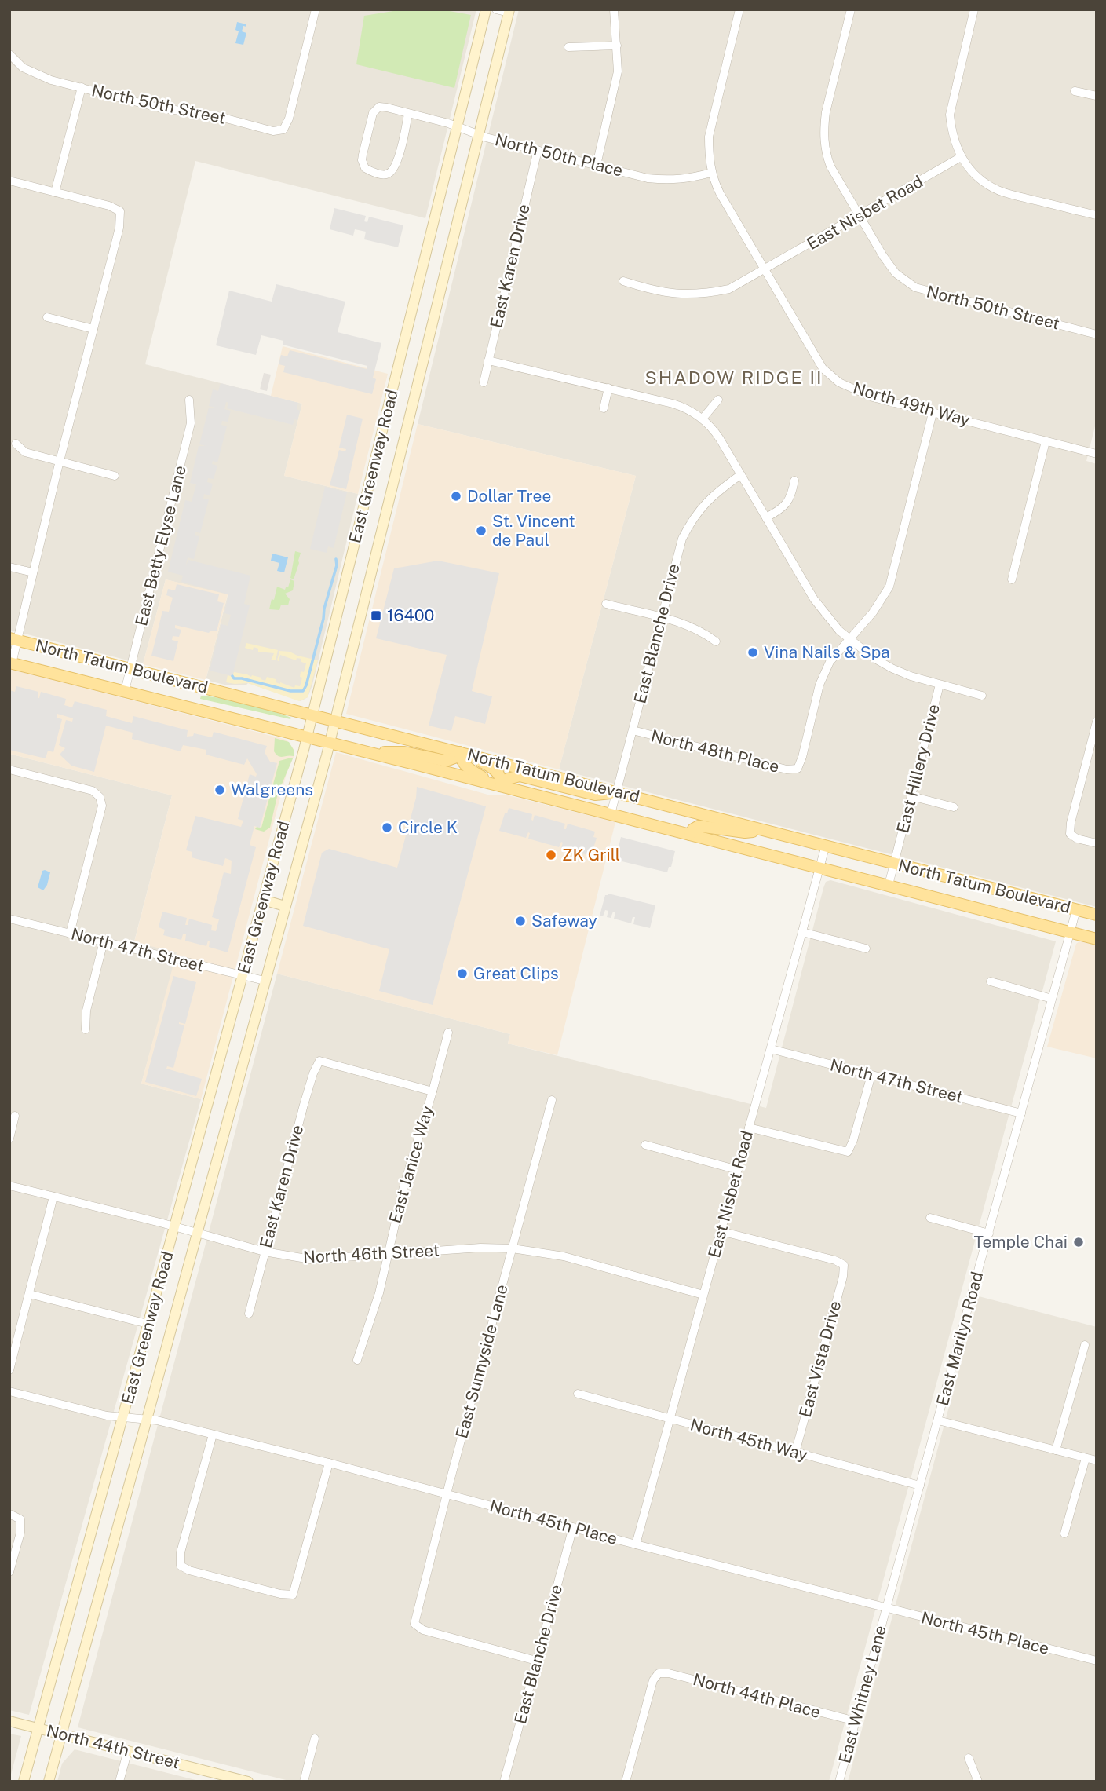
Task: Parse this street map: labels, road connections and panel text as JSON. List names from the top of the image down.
{
  "streets": {
    "main road": ["East Greenway Road", "North Tatum Boulevard", "North 44th Street"],
    "street": [
      "North 50th Street",
      "North 50th Place",
      "East Nisbet Road",
      "East Karen Drive",
      "North 49th Way",
      "East Betty Elyse Lane",
      "East Blanche Drive",
      "North 48th Place",
      "East Hillery Drive",
      "North 47th Street",
      "East Janice Way",
      "North 46th Street",
      "East Marilyn Road",
      "East Vista Drive",
      "East Sunnyside Lane",
      "North 45th Way",
      "North 45th Place",
      "East Whitney Lane",
      "North 44th Place"
    ]
  },
  "crossings": [
    ["North 50th Street", "East Nisbet Road"],
    ["North 50th Place", "East Karen Drive"],
    ["North 50th Place", "North 49th Way"],
    ["North 50th Place", "East Greenway Road"],
    ["East Nisbet Road", "North 49th Way"],
    ["East Nisbet Road", "North Tatum Boulevard"],
    ["East Nisbet Road", "North 47th Street"],
    ["East Nisbet Road", "North 46th Street"],
    ["East Nisbet Road", "East Vista Drive"],
    ["East Nisbet Road", "North 45th Way"],
    ["East Nisbet Road", "North 45th Place"],
    ["East Karen Drive", "East Janice Way"],
    ["East Karen Drive", "North 46th Street"],
    ["East Greenway Road", "North Tatum Boulevard"],
    ["East Greenway Road", "North 47th Street"],
    ["East Greenway Road", "North 46th Street"],
    ["East Greenway Road", "North 45th Place"],
    ["East Greenway Road", "North 44th Street"],
    ["East Betty Elyse Lane", "North Tatum Boulevard"],
    ["East Blanche Drive", "North Tatum Boulevard"],
    ["East Blanche Drive", "North 48th Place"],
    ["East Blanche Drive", "East Sunnyside Lane"],
    ["East Blanche Drive", "North 45th Place"],
    ["North Tatum Boulevard", "East Hillery Drive"],
    ["North Tatum Boulevard", "East Marilyn Road"],
    ["North 47th Street", "East Marilyn Road"],
    ["East Janice Way", "North 46th Street"],
    ["North 46th Street", "East Sunnyside Lane"],
    ["East Marilyn Road", "North 45th Way"],
    ["East Marilyn Road", "North 45th Place"],
    ["East Marilyn Road", "East Whitney Lane"],
    ["East Vista Drive", "North 45th Way"],
    ["East Sunnyside Lane", "North 45th Place"],
    ["North 45th Place", "East Whitney Lane"],
    ["East Whitney Lane", "North 44th Place"]
  ],
  "districts": ["SHADOW RIDGE II"],
  "places": {
    "other": [
      "Dollar Tree",
      "St. Vincent de Paul",
      "Vina Nails & Spa",
      "Walgreens",
      "Circle K",
      "ZK Grill",
      "Safeway",
      "Great Clips",
      "Temple Chai"
    ],
    "transit": ["16400"]
  }
}
